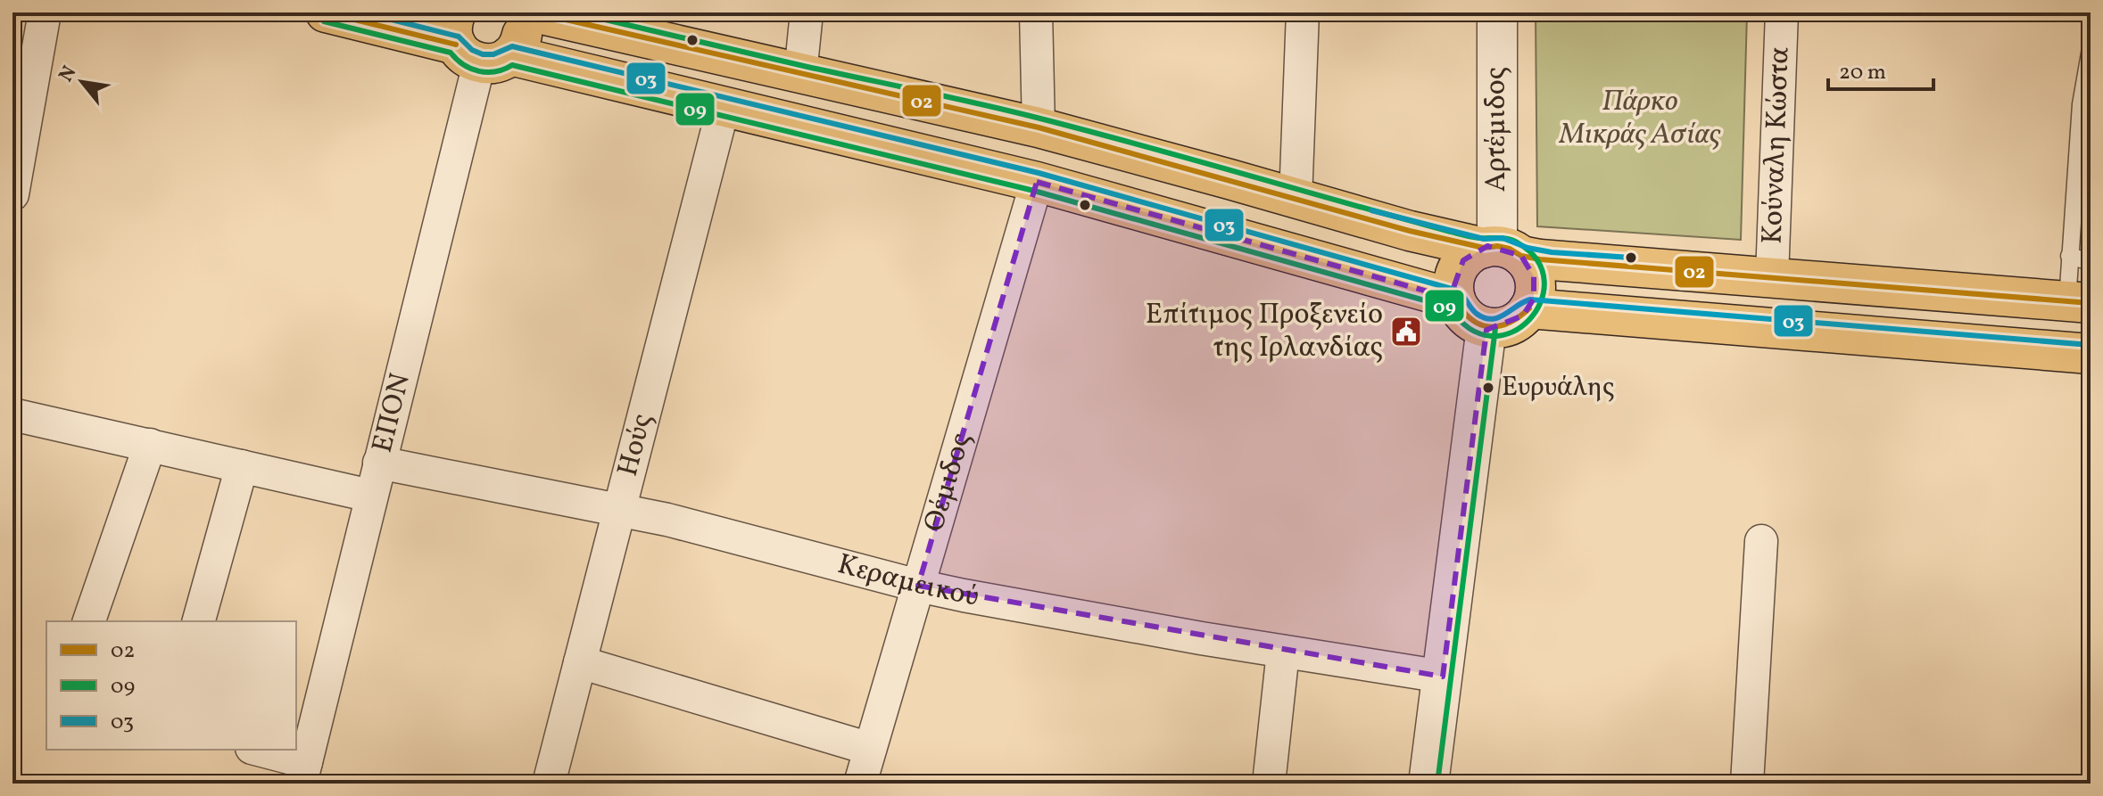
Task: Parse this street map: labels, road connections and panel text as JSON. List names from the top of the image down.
{
  "streets": {
    "street": [
      "Αρτέμιδος",
      "Κούναλη Κώστα",
      "ΕΠΟΝ",
      "Ηούς",
      "Θέμιδος",
      "Κεραμεικού"
    ]
  },
  "crossings": [
    ["ΕΠΟΝ", "Κεραμεικού"],
    ["Ηούς", "Κεραμεικού"],
    ["Θέμιδος", "Κεραμεικού"]
  ],
  "parks": ["Πάρκο Μικράς Ασίας"],
  "places": {
    "public building": ["Επίτιμος Προξενείο της Ιρλανδίας"],
    "other": ["Ευρυάλης"]
  },
  "lines": ["transit line 02", "transit line 09", "transit line 03"],
  "legend": ["02", "09", "03"],
  "scale_bar": "20 m",
  "north": "top left"
}
